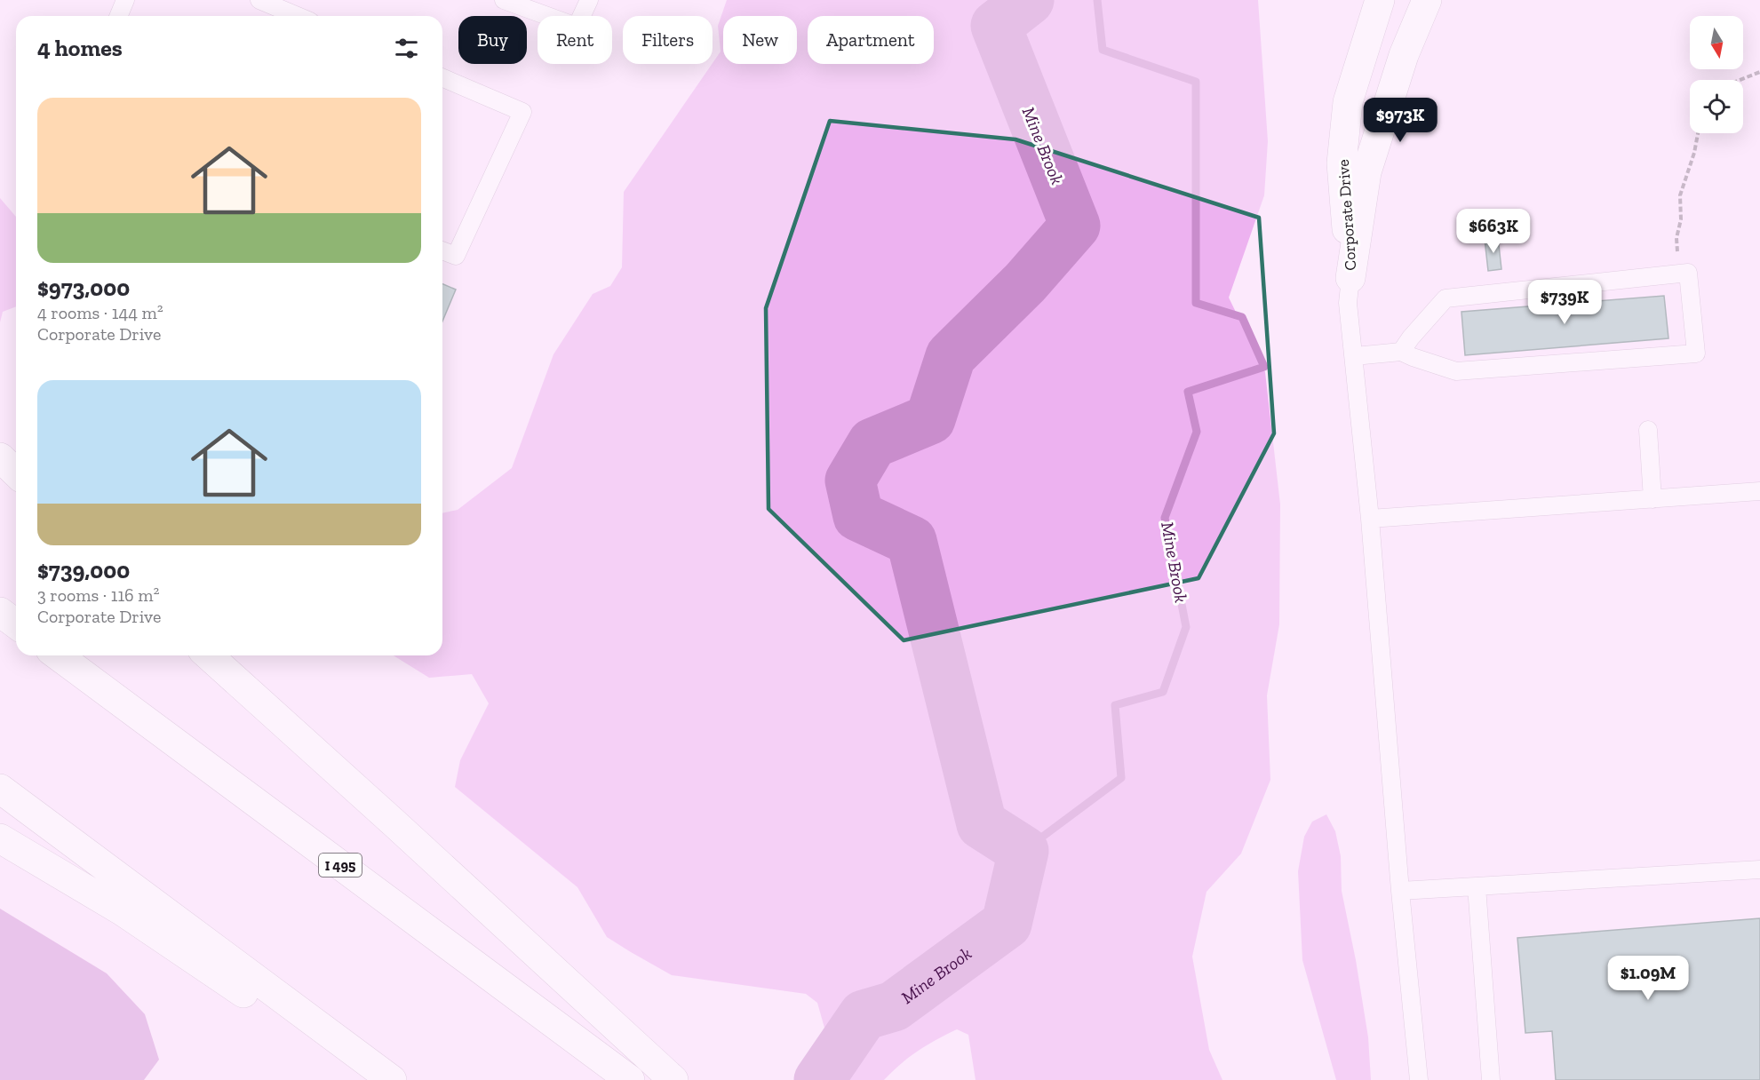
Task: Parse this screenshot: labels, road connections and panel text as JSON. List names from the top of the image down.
{
  "streets": {
    "main road": ["Corporate Drive", "I 495"]
  },
  "water": ["Mine Brook"],
  "north": "bottom",
  "page": {
    "chip": [
      "Buy",
      "Rent",
      "Filters",
      "New",
      "Apartment"
    ],
    "heading": "4 homes",
    "list": [
      {
        "name": "$973,000",
        "note": "4 rooms · 144 m² · Corporate Drive"
      },
      {
        "name": "$739,000",
        "note": "3 rooms · 116 m² · Corporate Drive"
      }
    ],
    "price": [
      "$973K",
      "$663K",
      "$739K",
      "$1.09M"
    ]
  }
}
